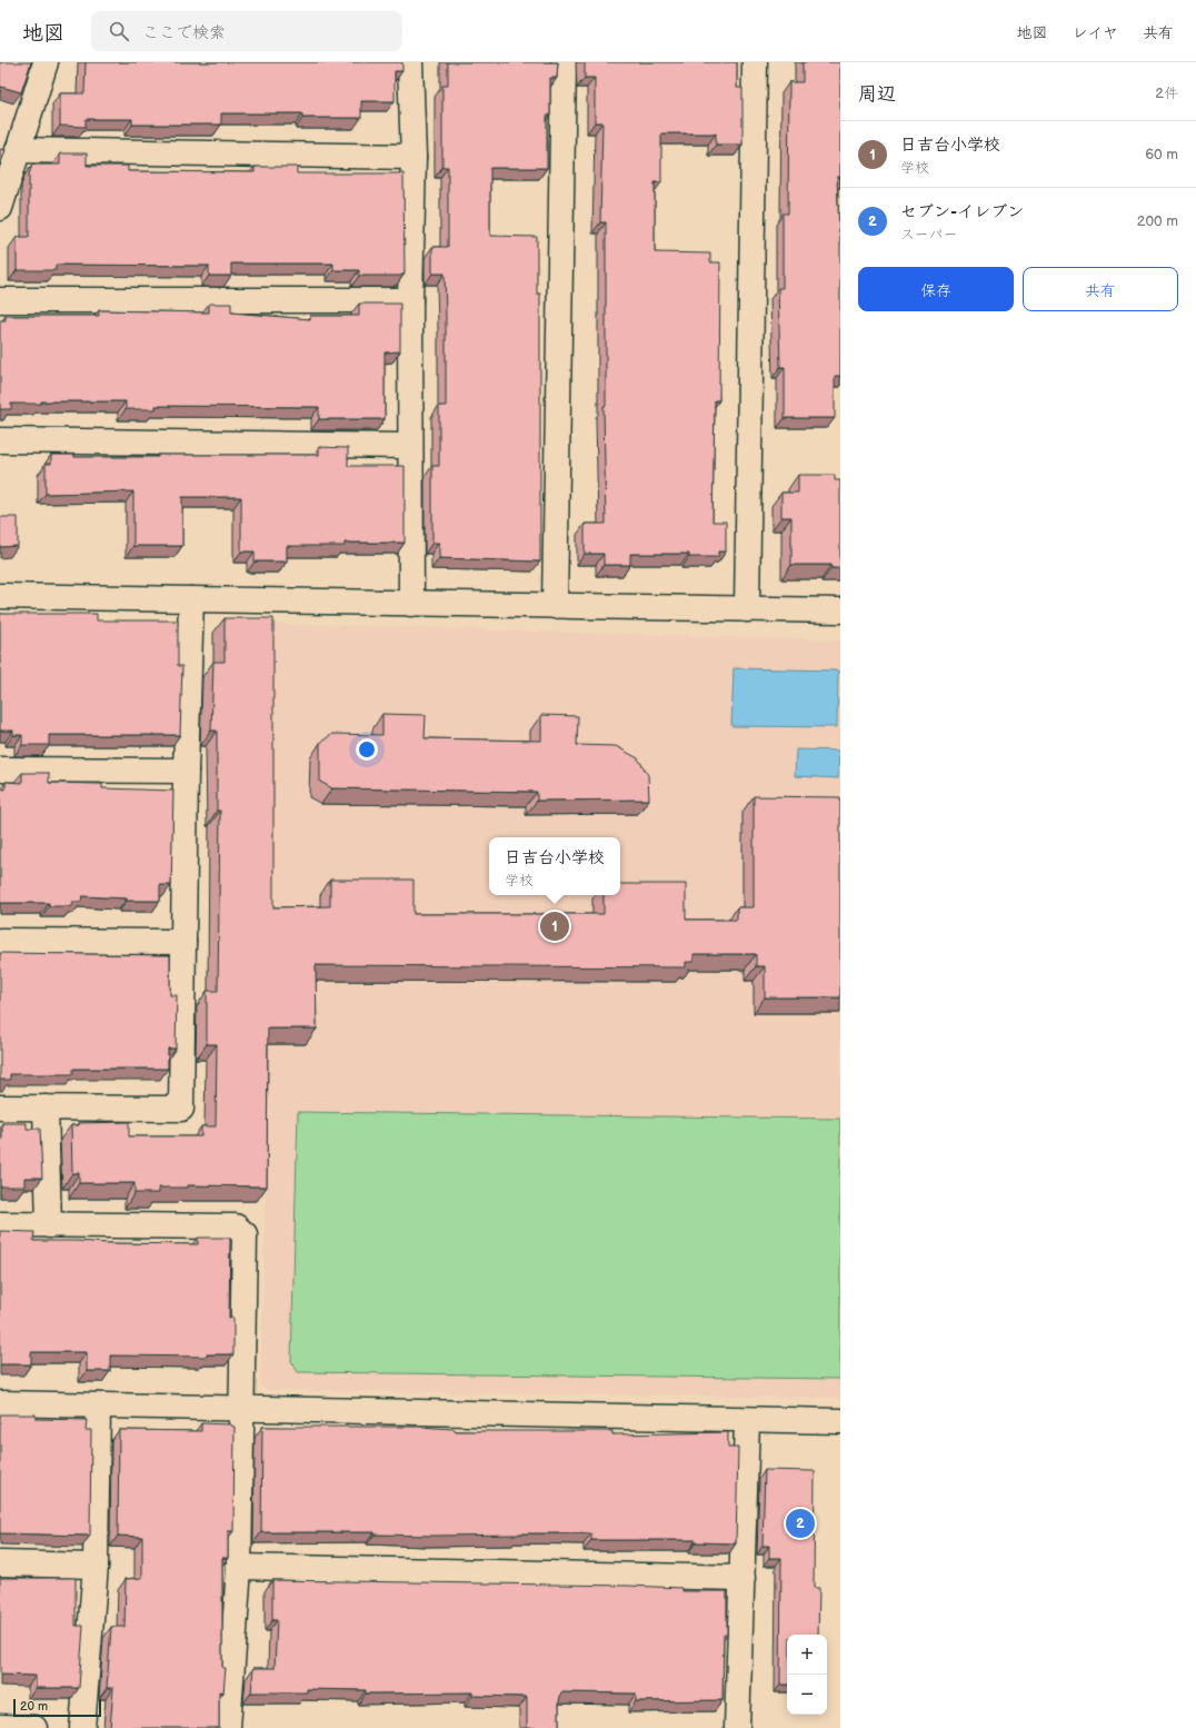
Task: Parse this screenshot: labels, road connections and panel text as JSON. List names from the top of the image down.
{
  "scale_bar": "20 m",
  "page": {
    "header": "地図",
    "search": "ここで検索",
    "nav": ["地図", "レイヤ", "共有"],
    "heading": ["周辺", "2件"],
    "list": [
      {
        "mark": "1",
        "name": "日吉台小学校",
        "note": "学校",
        "value": "60 m"
      },
      {
        "mark": "2",
        "name": "セブン-イレブン",
        "note": "スーパー",
        "value": "200 m"
      }
    ],
    "buttons": ["保存", "共有"],
    "popup": ["日吉台小学校", "学校"],
    "pins": ["1", "2"],
    "map_buttons": ["+", "−"],
    "scale": "20 m"
  }
}
